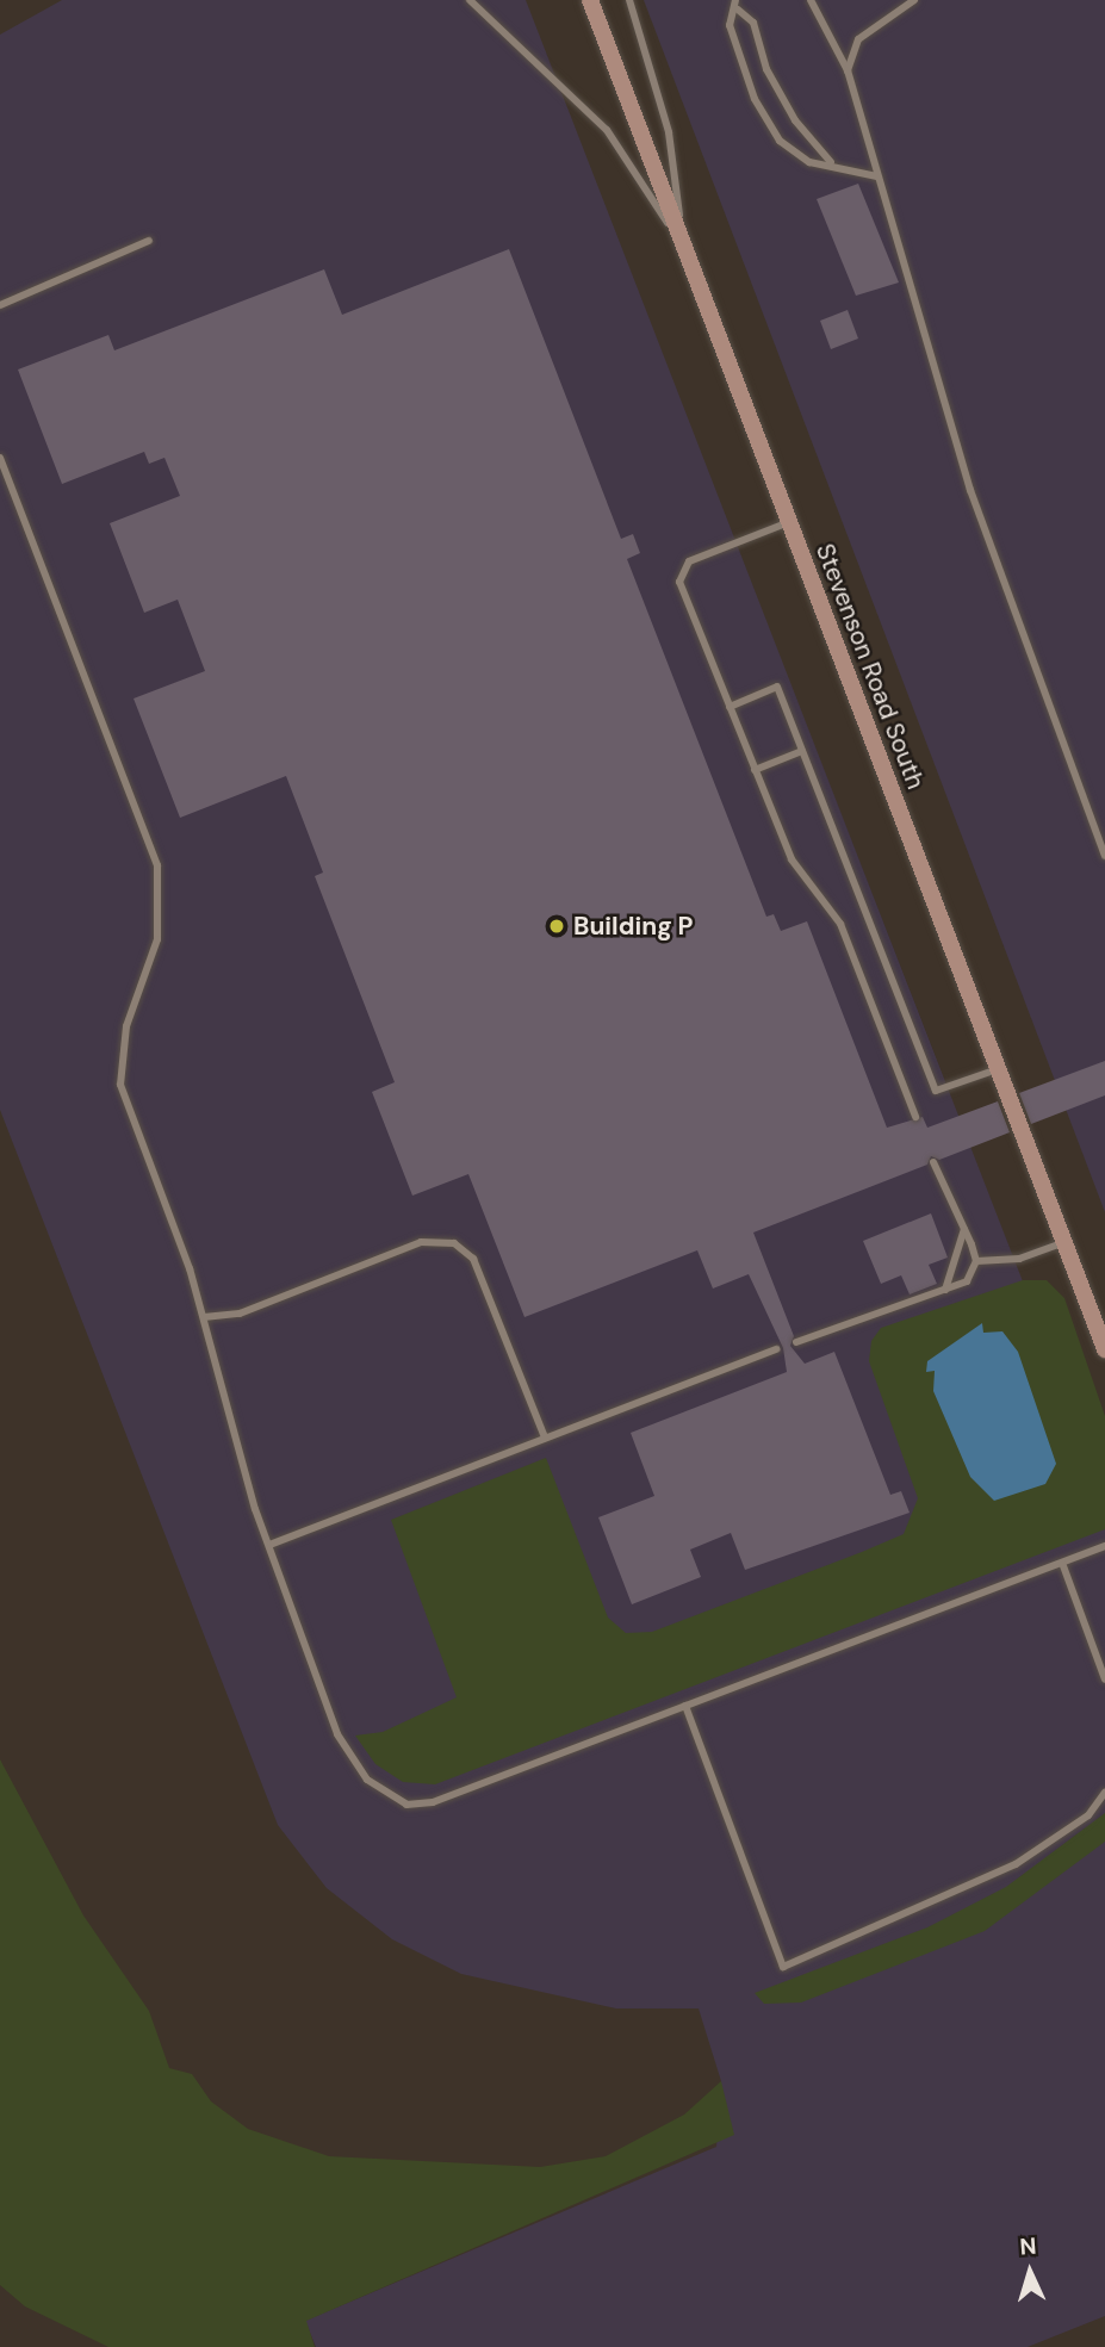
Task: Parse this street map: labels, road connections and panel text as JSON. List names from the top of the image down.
{
  "streets": {
    "main road": ["Stevenson Road South"]
  },
  "places": ["Building P"],
  "north": "top"
}
